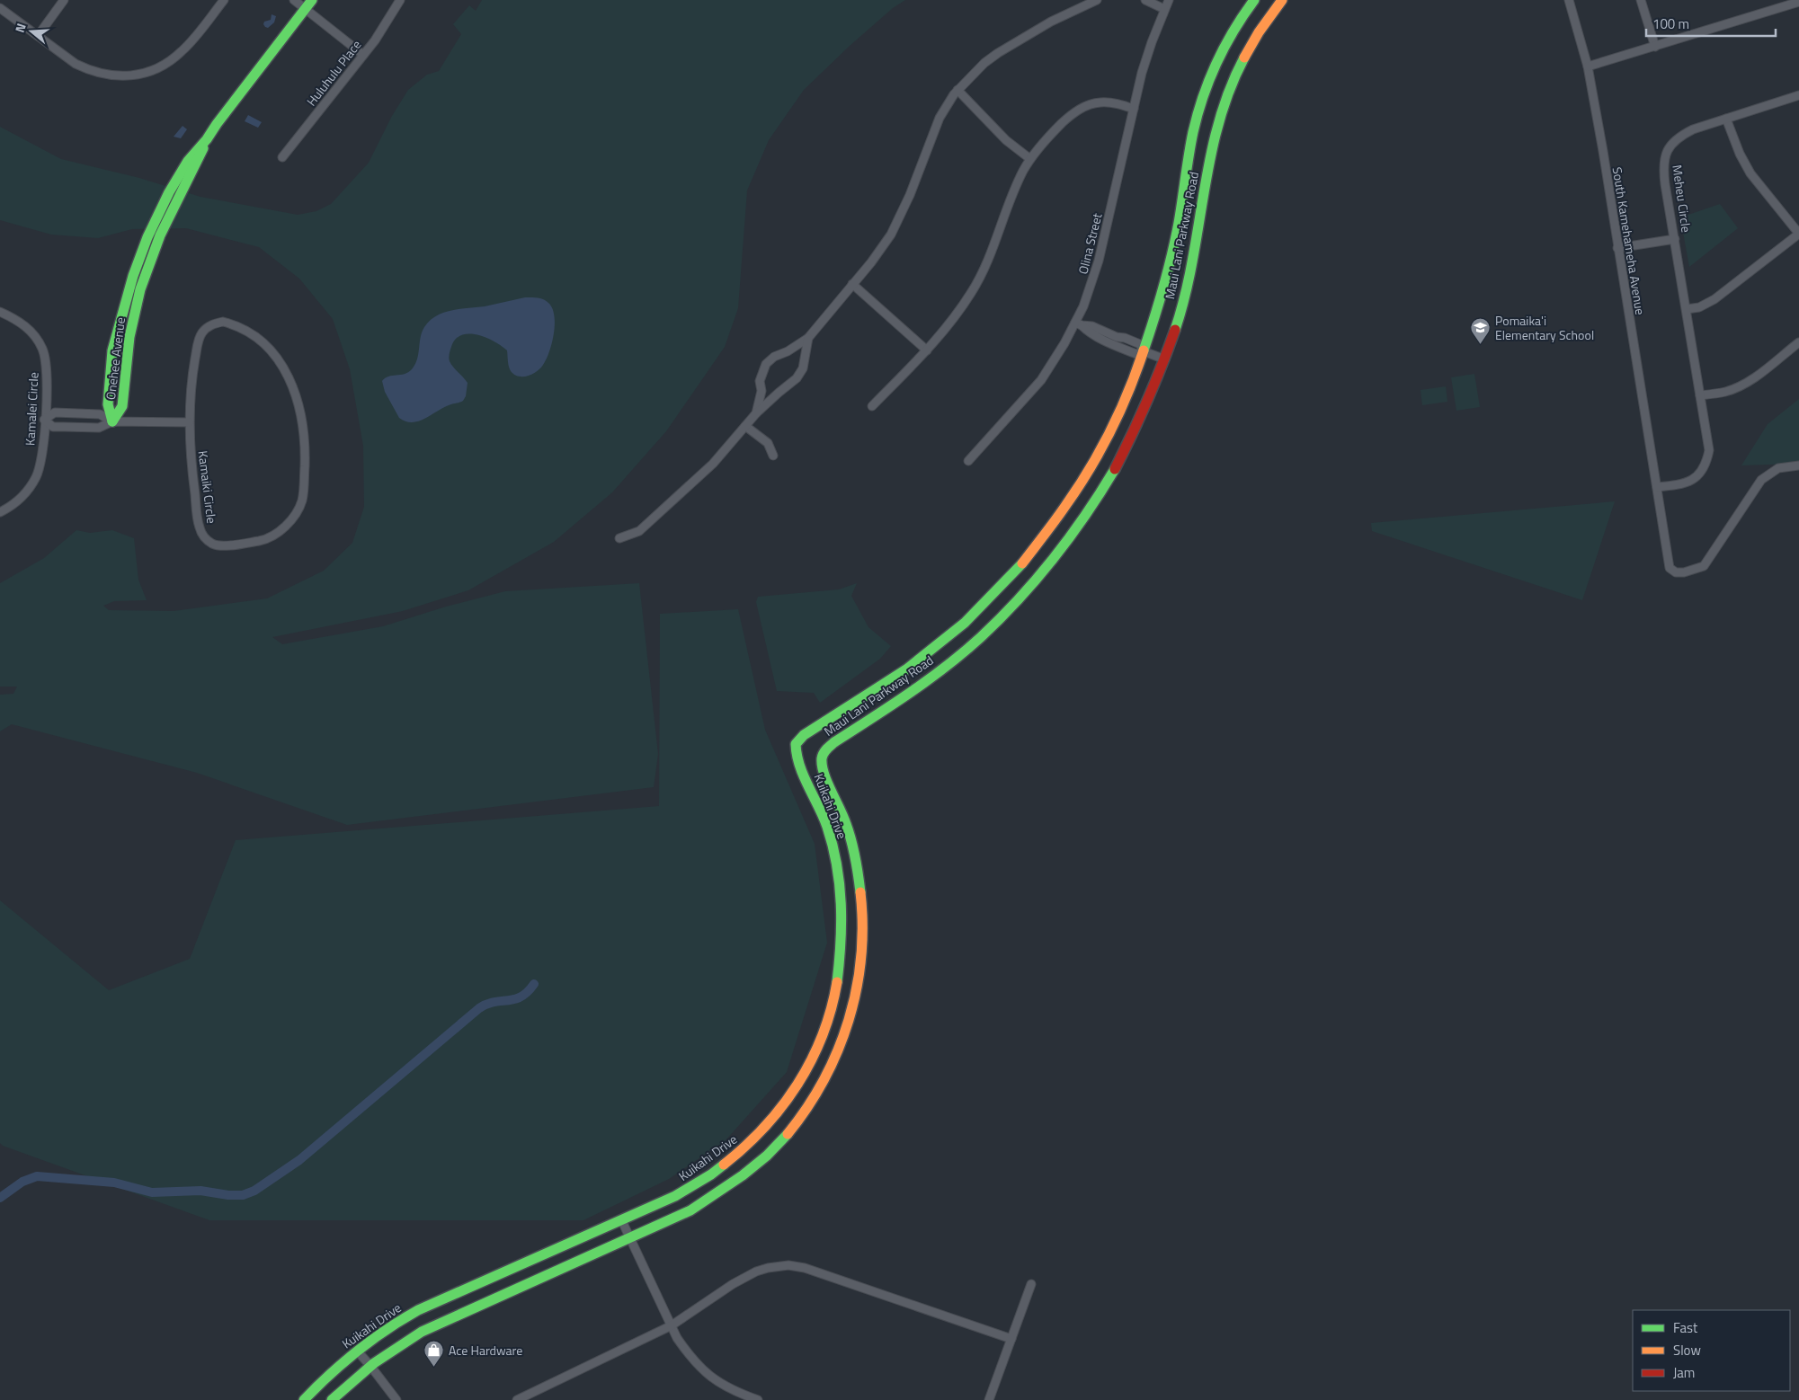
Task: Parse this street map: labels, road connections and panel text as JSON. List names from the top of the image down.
{
  "streets": {
    "main road": ["Maui Lani Parkway Road", "Onehee Avenue", "Kuikahi Drive"],
    "street": [
      "Huluhulu Place",
      "Meheu Circle",
      "South Kamehameha Avenue",
      "Olina Street",
      "Kamalei Circle",
      "Kamaiki Circle"
    ]
  },
  "crossings": [
    ["Meheu Circle", "South Kamehameha Avenue"],
    ["Maui Lani Parkway Road", "Kuikahi Drive"]
  ],
  "places": {
    "school or university": ["Pomaika'i Elementary School"],
    "shop": ["Ace Hardware"]
  },
  "legend": ["Fast", "Slow", "Jam"],
  "scale_bar": "100 m",
  "north": "left"
}
